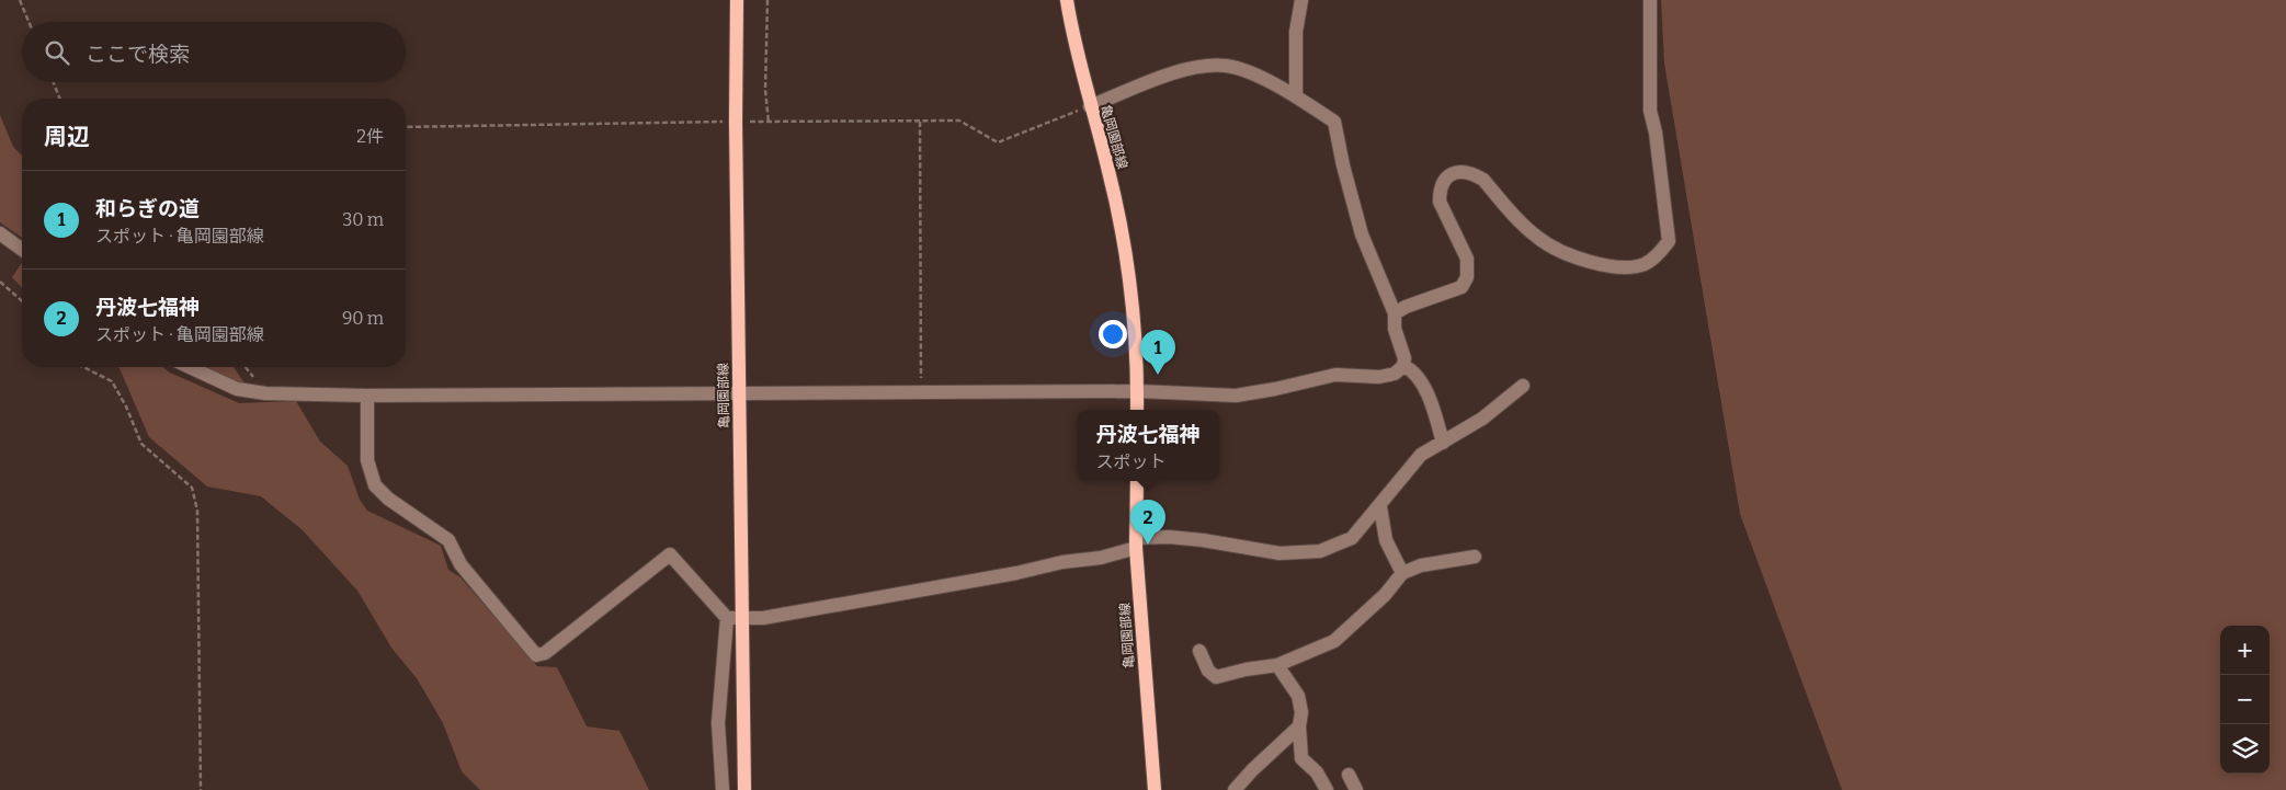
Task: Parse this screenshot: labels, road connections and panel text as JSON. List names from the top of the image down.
{
  "streets": {
    "main road": ["亀岡園部線"]
  },
  "page": {
    "search": "ここで検索",
    "heading": ["周辺", "2件"],
    "list": [
      {
        "mark": "1",
        "name": "和らぎの道",
        "note": "スポット · 亀岡園部線",
        "value": "30 m"
      },
      {
        "mark": "2",
        "name": "丹波七福神",
        "note": "スポット · 亀岡園部線",
        "value": "90 m"
      }
    ],
    "pins": ["1", "2"],
    "popup": ["丹波七福神", "スポット"],
    "map_buttons": ["+", "−"]
  }
}
